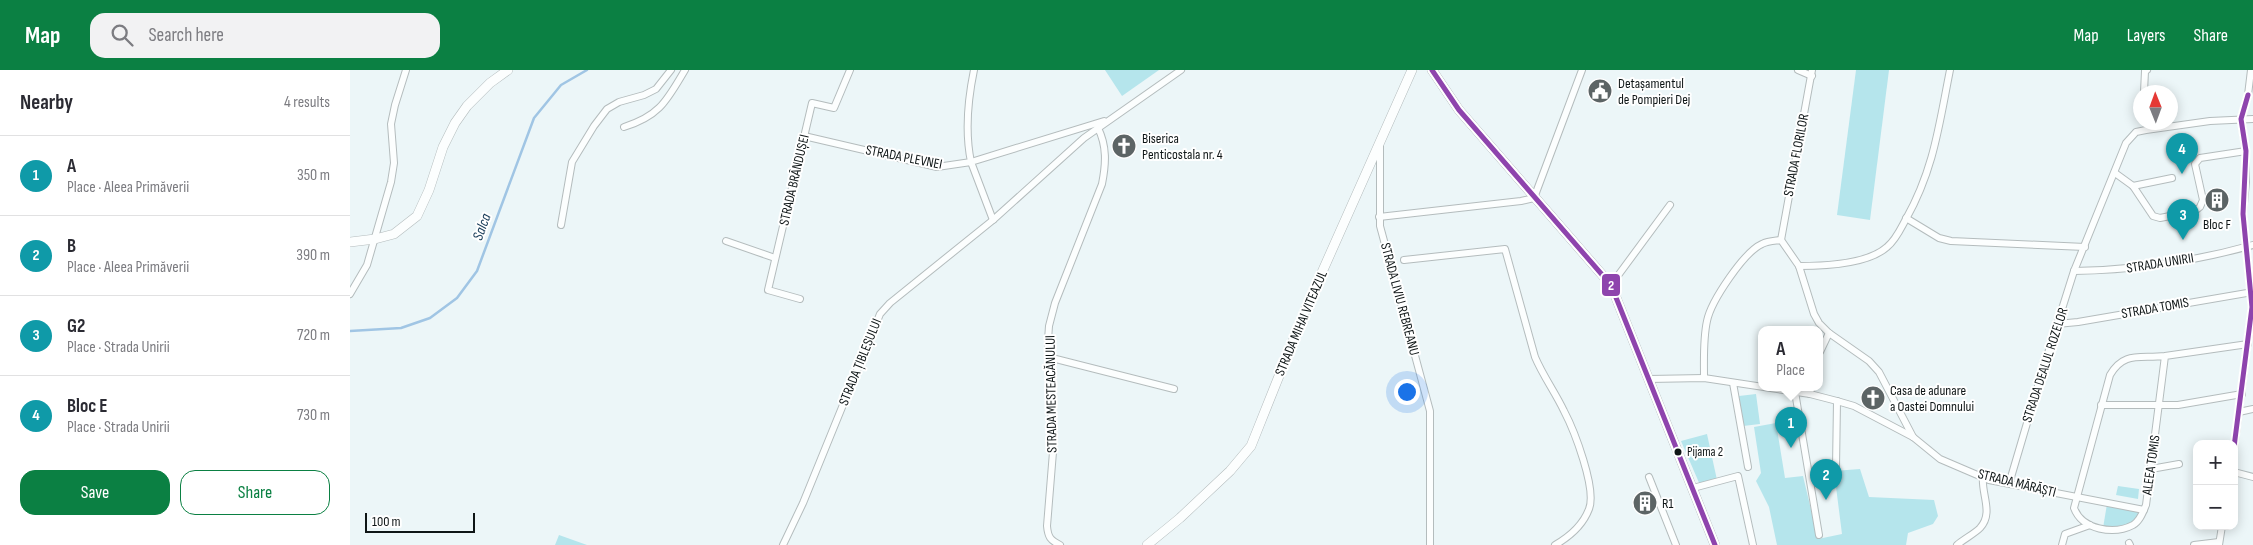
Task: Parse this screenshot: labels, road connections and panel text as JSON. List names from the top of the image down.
{
  "streets": {
    "main road": ["STRADA MIHAI VITEAZUL"],
    "street": [
      "STRADA FLORILOR",
      "STRADA PLEVNEI",
      "STRADA BRÂNDUȘEI",
      "STRADA UNIRII",
      "STRADA LIVIU REBREANU",
      "STRADA TOMIS",
      "STRADA ȚIBLEȘULUI",
      "STRADA DEALUL ROZELOR",
      "STRADA MESTEACĂNULUI",
      "ALEEA TOMIS",
      "STRADA MĂRĂȘTI"
    ]
  },
  "crossings": [
    ["STRADA PLEVNEI", "STRADA BRÂNDUȘEI"],
    ["STRADA PLEVNEI", "STRADA ȚIBLEȘULUI"],
    ["STRADA UNIRII", "STRADA DEALUL ROZELOR"],
    ["STRADA LIVIU REBREANU", "STRADA MIHAI VITEAZUL"],
    ["STRADA TOMIS", "STRADA DEALUL ROZELOR"],
    ["STRADA ȚIBLEȘULUI", "STRADA MESTEACĂNULUI"],
    ["STRADA DEALUL ROZELOR", "STRADA MĂRĂȘTI"],
    ["ALEEA TOMIS", "STRADA MĂRĂȘTI"]
  ],
  "water": ["Salca"],
  "places": {
    "public building": ["Detașamentul de Pompieri Dej"],
    "church": ["Biserica Penticostala nr. 4", "Casa de adunare a Oastei Domnului"],
    "building": ["Bloc F", "R1"],
    "other": ["Pijama 2"]
  },
  "lines": ["transit line 2"],
  "scale_bar": "100 m",
  "north": "top",
  "page": {
    "header": "Map",
    "search": "Search here",
    "nav": ["Map", "Layers", "Share"],
    "heading": ["Nearby", "4 results"],
    "pins": [
      "4",
      "3",
      "1",
      "2"
    ],
    "list": [
      {
        "mark": "1",
        "name": "A",
        "note": "Place · Aleea Primăverii",
        "value": "350 m"
      },
      {
        "mark": "2",
        "name": "B",
        "note": "Place · Aleea Primăverii",
        "value": "390 m"
      },
      {
        "mark": "3",
        "name": "G2",
        "note": "Place · Strada Unirii",
        "value": "720 m"
      },
      {
        "mark": "4",
        "name": "Bloc E",
        "note": "Place · Strada Unirii",
        "value": "730 m"
      }
    ],
    "popup": ["A", "Place"],
    "map_buttons": ["+", "−"],
    "buttons": ["Save", "Share"],
    "scale": "100 m"
  }
}
